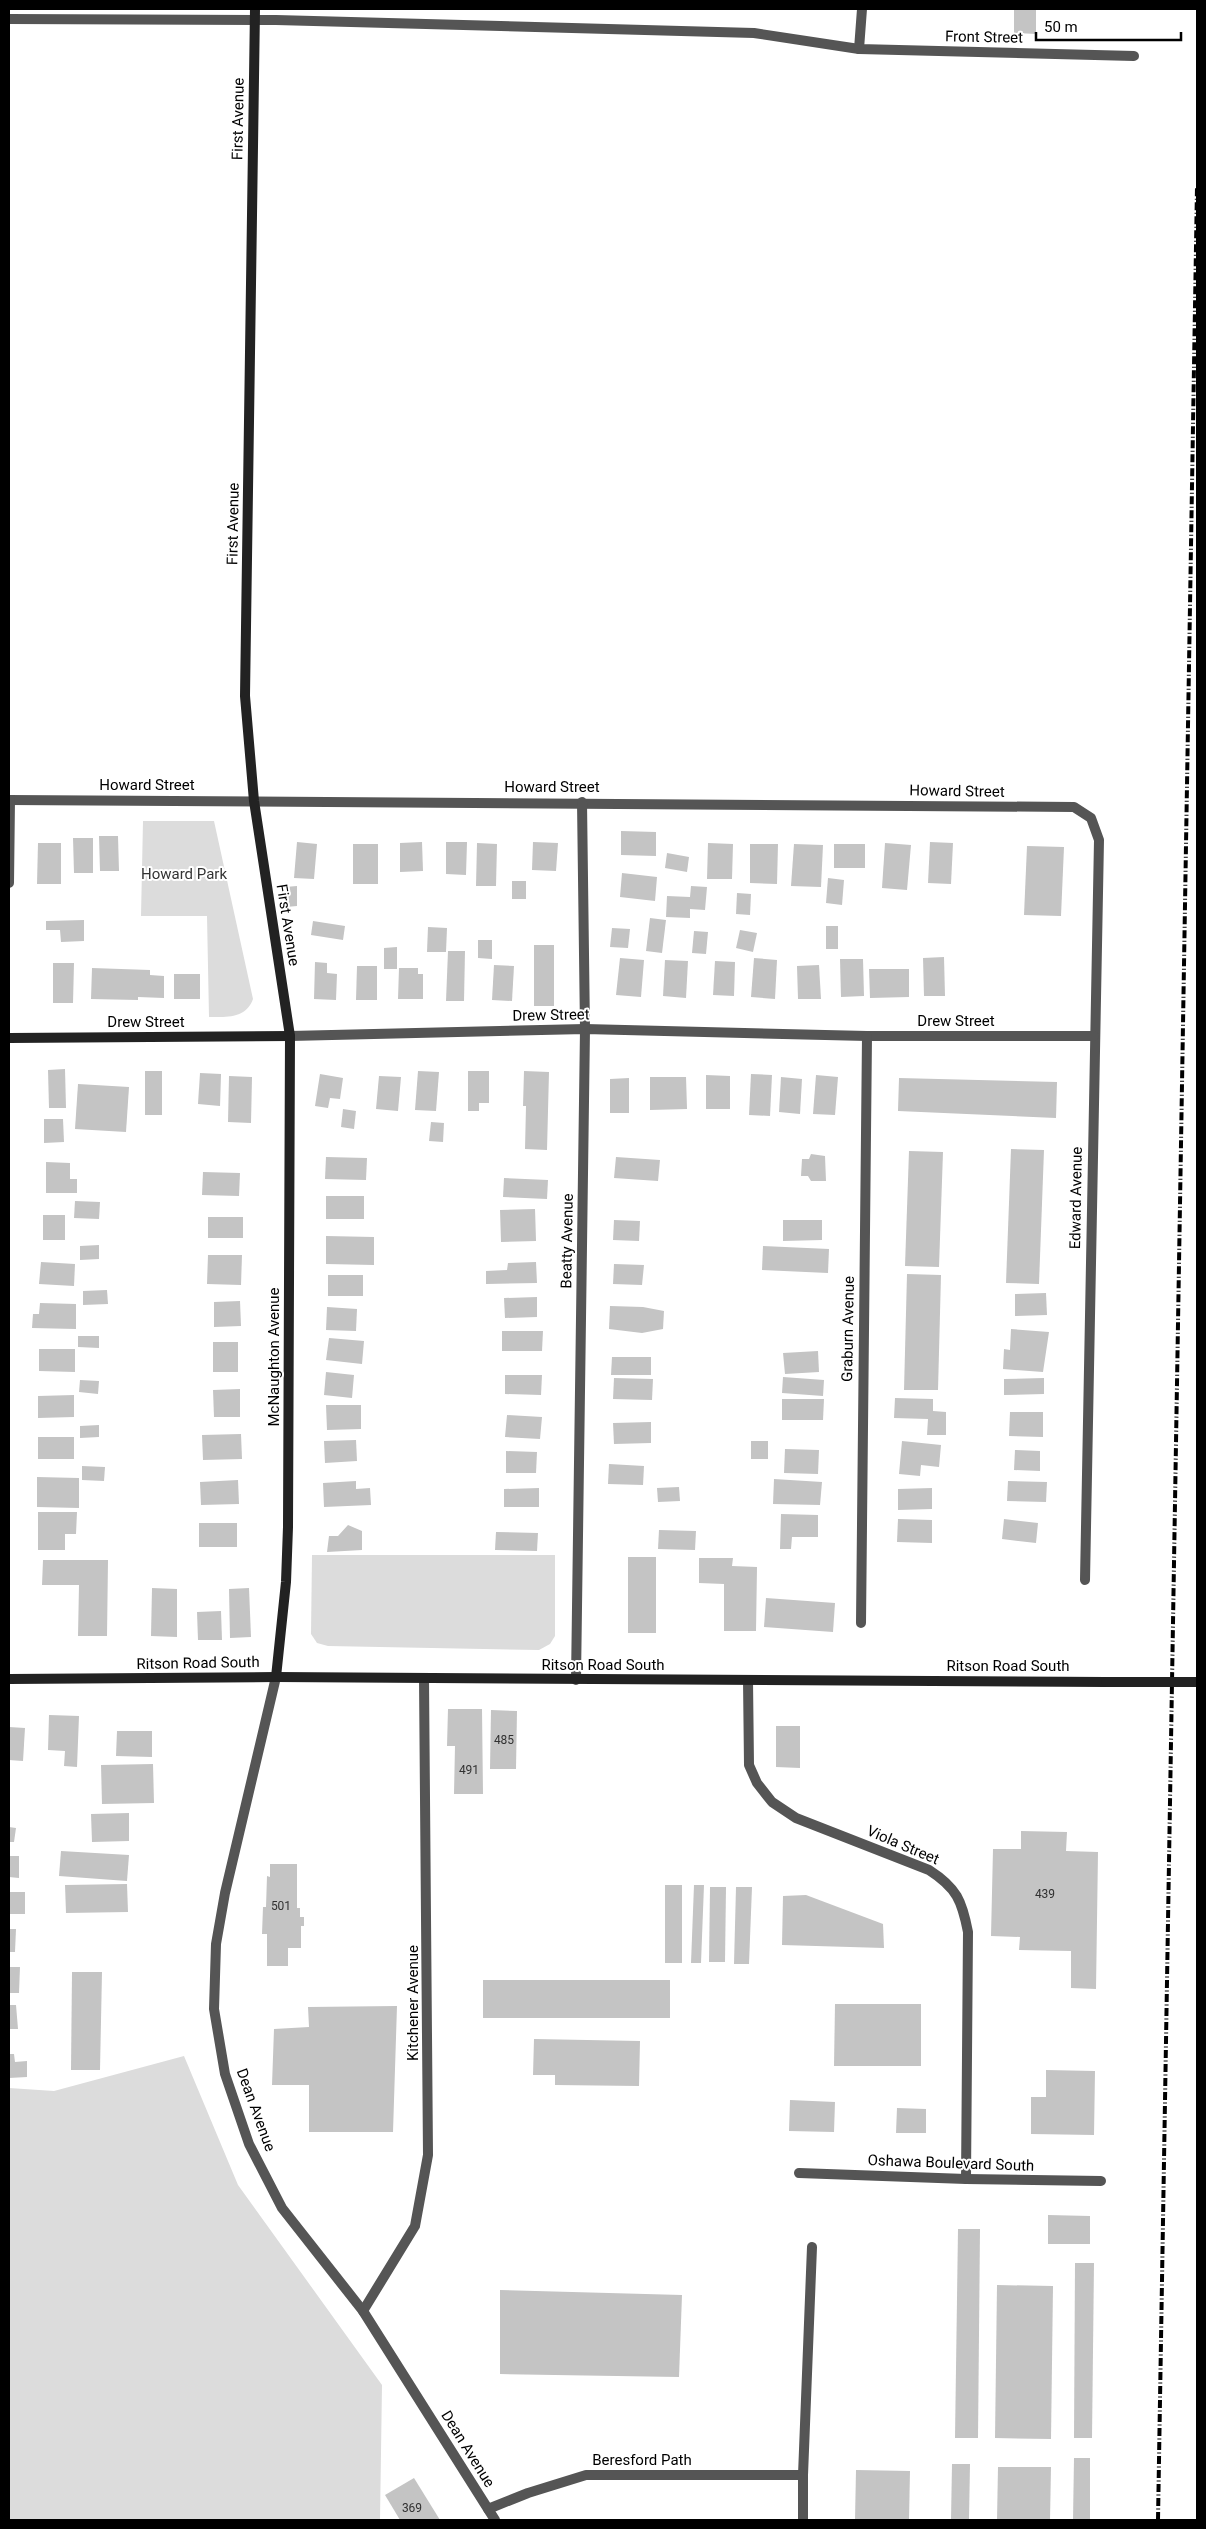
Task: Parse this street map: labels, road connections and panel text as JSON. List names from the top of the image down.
{
  "streets": {
    "main road": [
      "First Avenue",
      "Drew Street",
      "McNaughton Avenue",
      "Ritson Road South"
    ],
    "street": [
      "Front Street",
      "Howard Street",
      "Edward Avenue",
      "Beatty Avenue",
      "Graburn Avenue",
      "Viola Street",
      "Kitchener Avenue",
      "Dean Avenue",
      "Oshawa Boulevard South",
      "Beresford Path"
    ]
  },
  "crossings": [
    ["First Avenue", "Howard Street"],
    ["First Avenue", "Drew Street"],
    ["First Avenue", "McNaughton Avenue"],
    ["Howard Street", "Edward Avenue"],
    ["Howard Street", "Beatty Avenue"],
    ["Drew Street", "Edward Avenue"],
    ["Drew Street", "Beatty Avenue"],
    ["Drew Street", "Graburn Avenue"],
    ["Drew Street", "McNaughton Avenue"],
    ["Beatty Avenue", "Ritson Road South"],
    ["McNaughton Avenue", "Ritson Road South"],
    ["McNaughton Avenue", "Dean Avenue"],
    ["Ritson Road South", "Viola Street"],
    ["Ritson Road South", "Kitchener Avenue"],
    ["Ritson Road South", "Dean Avenue"],
    ["Viola Street", "Oshawa Boulevard South"],
    ["Kitchener Avenue", "Dean Avenue"],
    ["Dean Avenue", "Beresford Path"]
  ],
  "parks": ["Howard Park"],
  "house_numbers": [
    "485",
    "491",
    "439",
    "501",
    "369"
  ],
  "scale_bar": "50 m"
}
